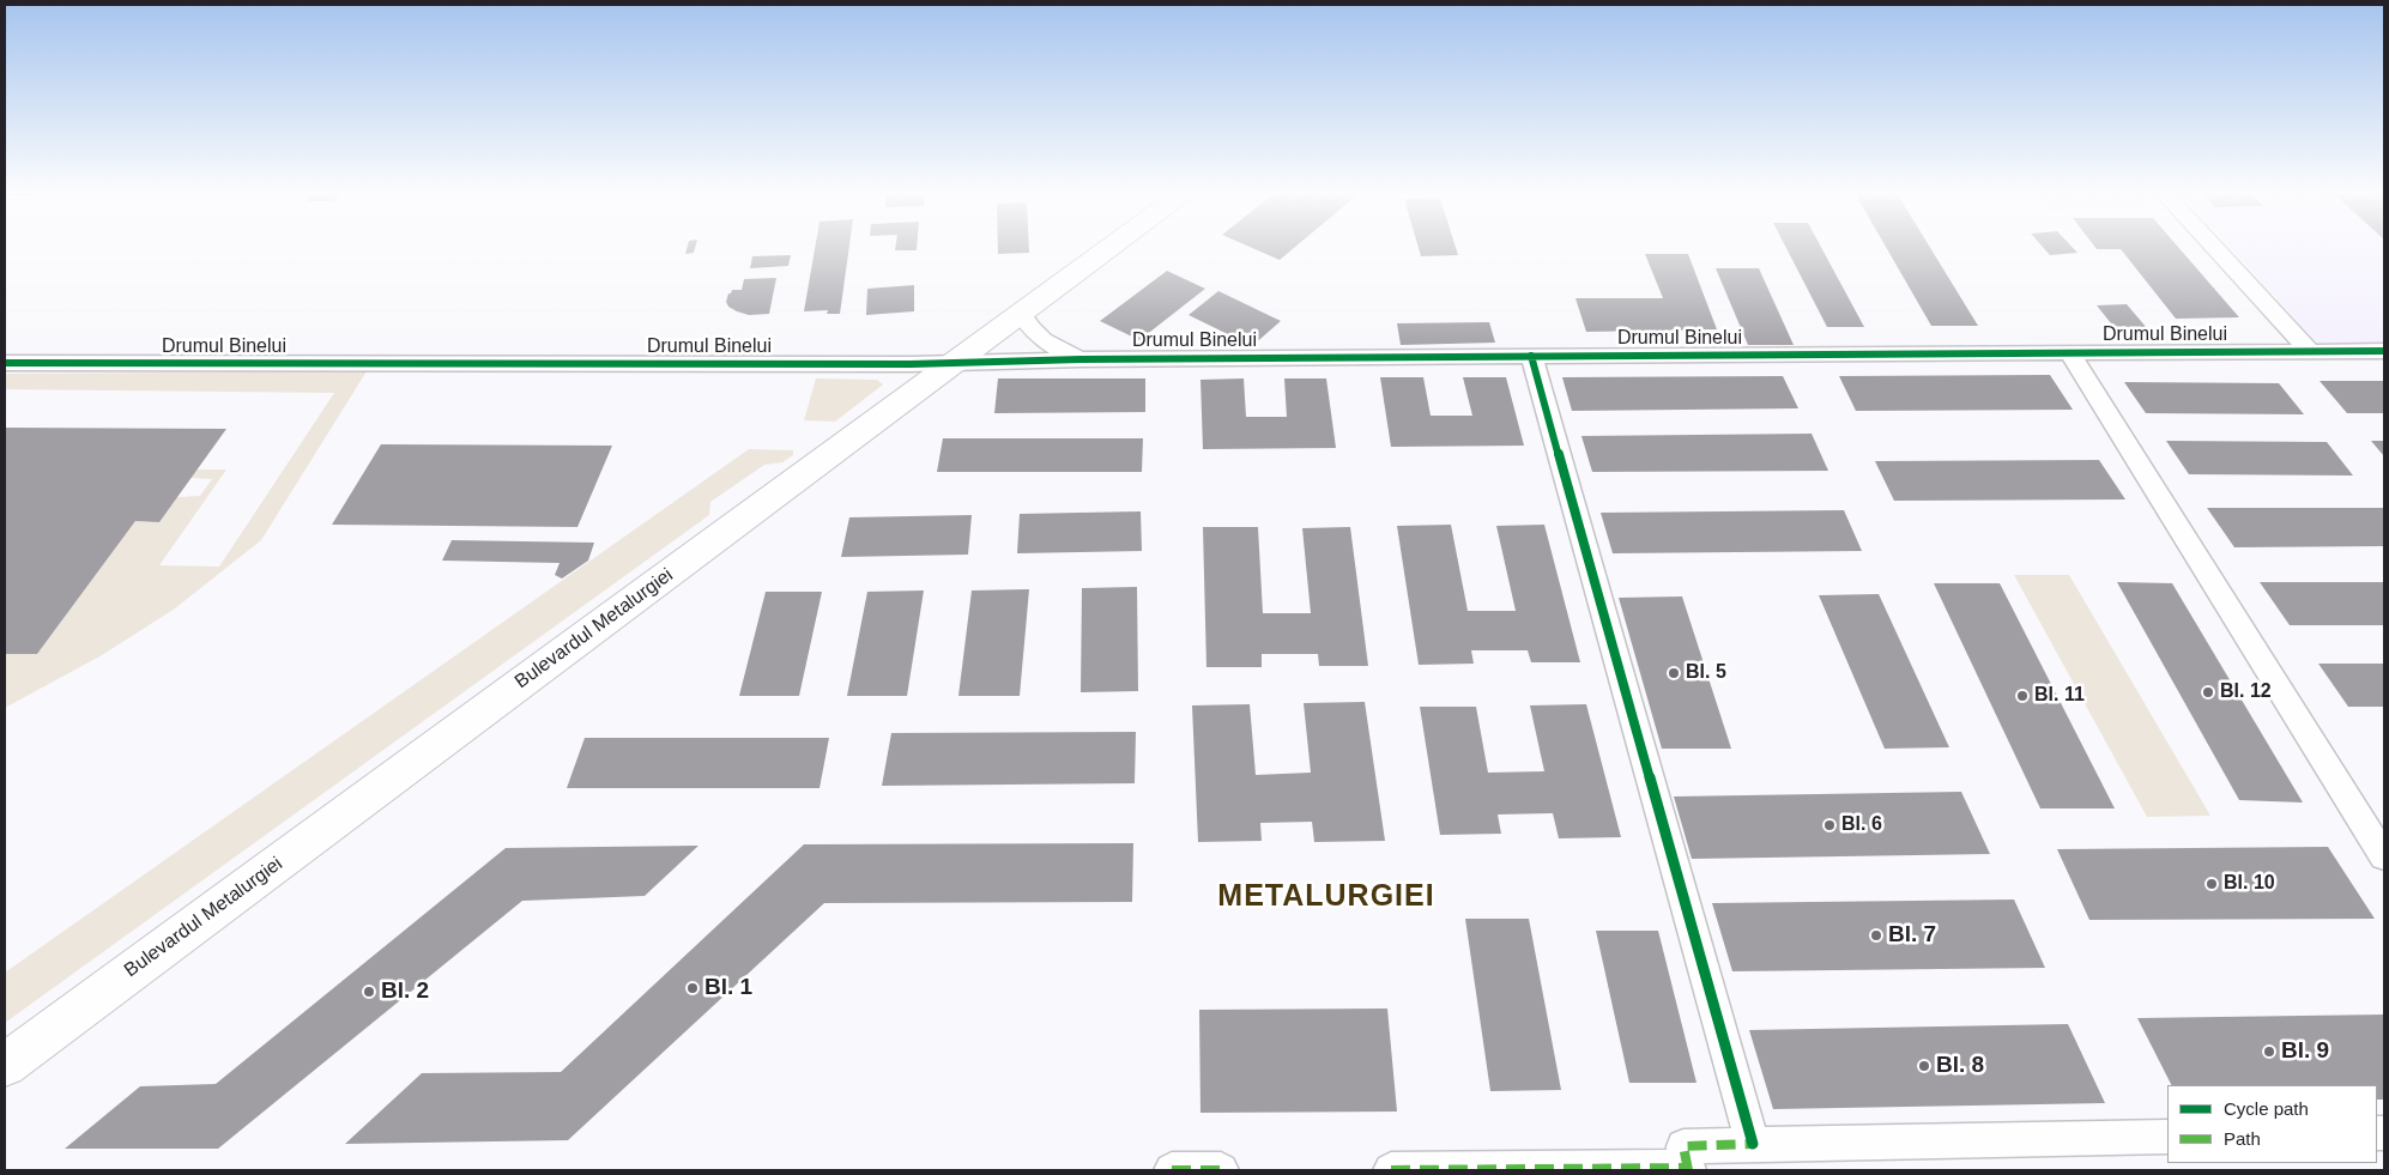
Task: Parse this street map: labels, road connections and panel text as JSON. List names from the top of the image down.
{
  "streets": {
    "main road": ["Bulevardul Metalurgiei"],
    "street": ["Drumul Binelui"]
  },
  "crossings": [
    ["Drumul Binelui", "Bulevardul Metalurgiei"]
  ],
  "districts": ["METALURGIEI"],
  "places": [
    "Bl. 5",
    "Bl. 12",
    "Bl. 11",
    "Bl. 6",
    "Bl. 10",
    "Bl. 7",
    "Bl. 1",
    "Bl. 2",
    "Bl. 9",
    "Bl. 8"
  ],
  "legend": ["Cycle path", "Path"]
}
